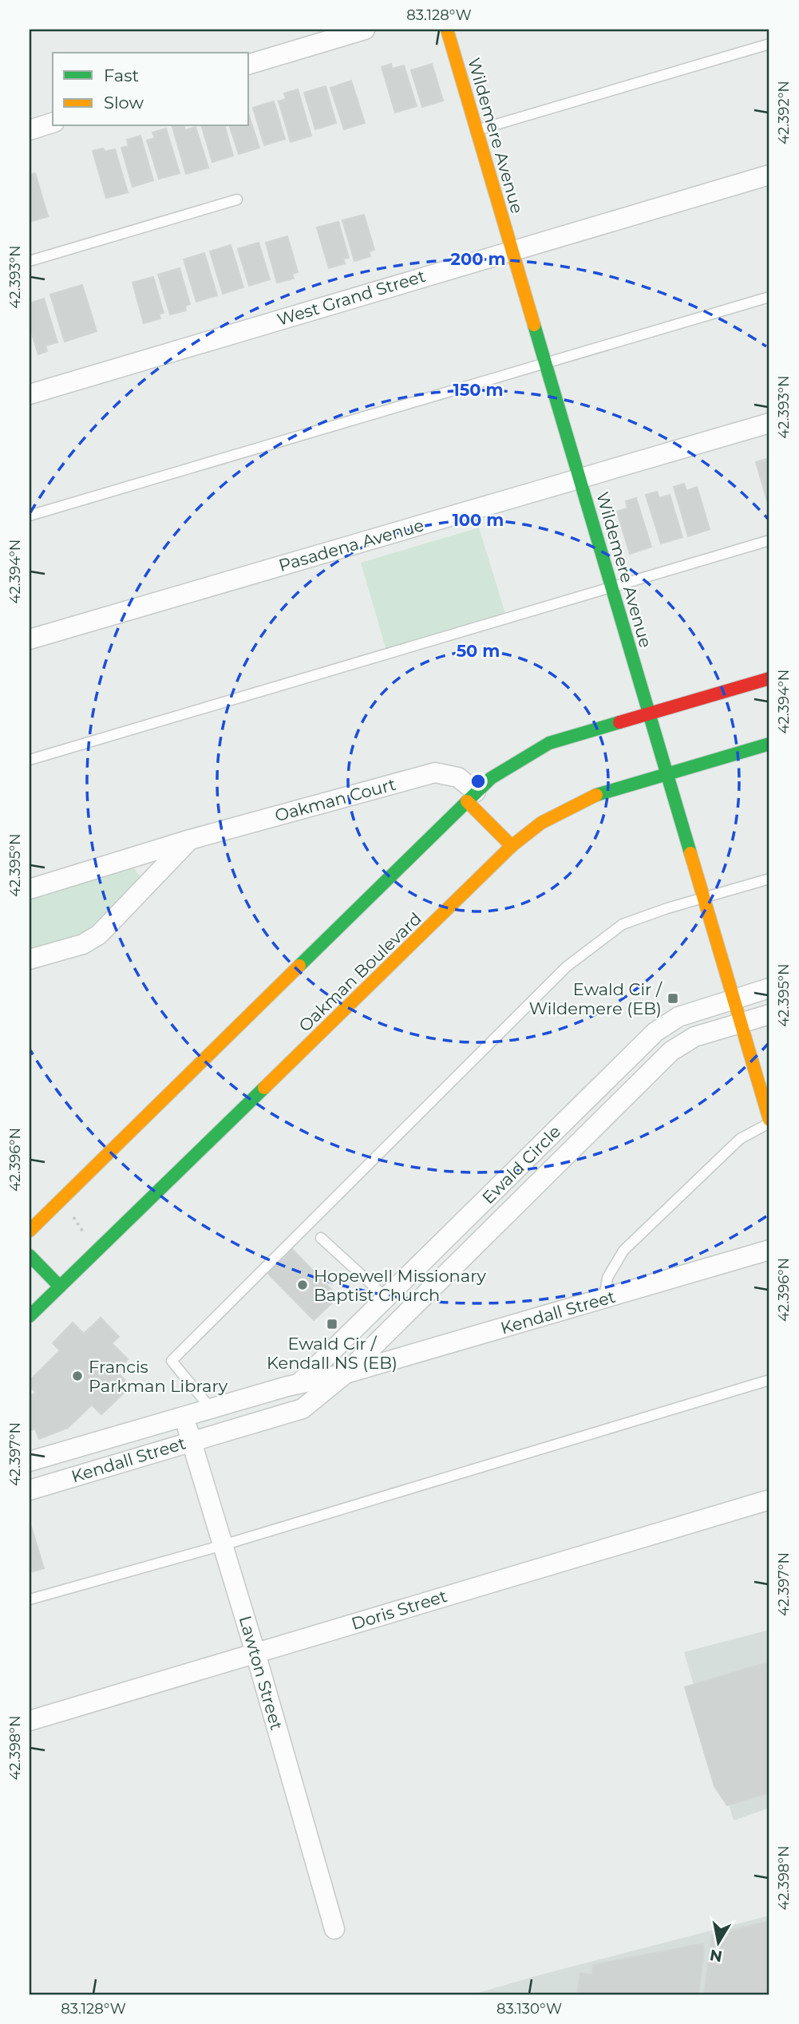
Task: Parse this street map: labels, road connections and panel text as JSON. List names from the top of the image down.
{
  "streets": {
    "street": [
      "Wildemere Avenue",
      "West Grand Street",
      "Pasadena Avenue",
      "Oakman Court",
      "Oakman Boulevard",
      "Ewald Circle",
      "Kendall Street",
      "Doris Street",
      "Lawton Street"
    ]
  },
  "crossings": [
    ["Wildemere Avenue", "West Grand Street"],
    ["Wildemere Avenue", "Pasadena Avenue"],
    ["Wildemere Avenue", "Oakman Boulevard"],
    ["Wildemere Avenue", "Ewald Circle"],
    ["Ewald Circle", "Kendall Street"],
    ["Kendall Street", "Lawton Street"],
    ["Doris Street", "Lawton Street"]
  ],
  "places": {
    "transit": ["Ewald Cir / Wildemere (EB)", "Ewald Cir / Kendall NS (EB)"],
    "other": ["Hopewell Missionary Baptist Church", "Francis Parkman Library"]
  },
  "legend": ["Fast", "Slow"],
  "north": "bottom",
  "coordinates": [
    "83.128°W",
    "42.392°N",
    "42.393°N",
    "42.394°N",
    "42.395°N",
    "42.396°N",
    "42.397°N",
    "42.398°N",
    "83.130°W"
  ],
  "rings": [
    "200 m",
    "150 m",
    "100 m",
    "50 m"
  ]
}
